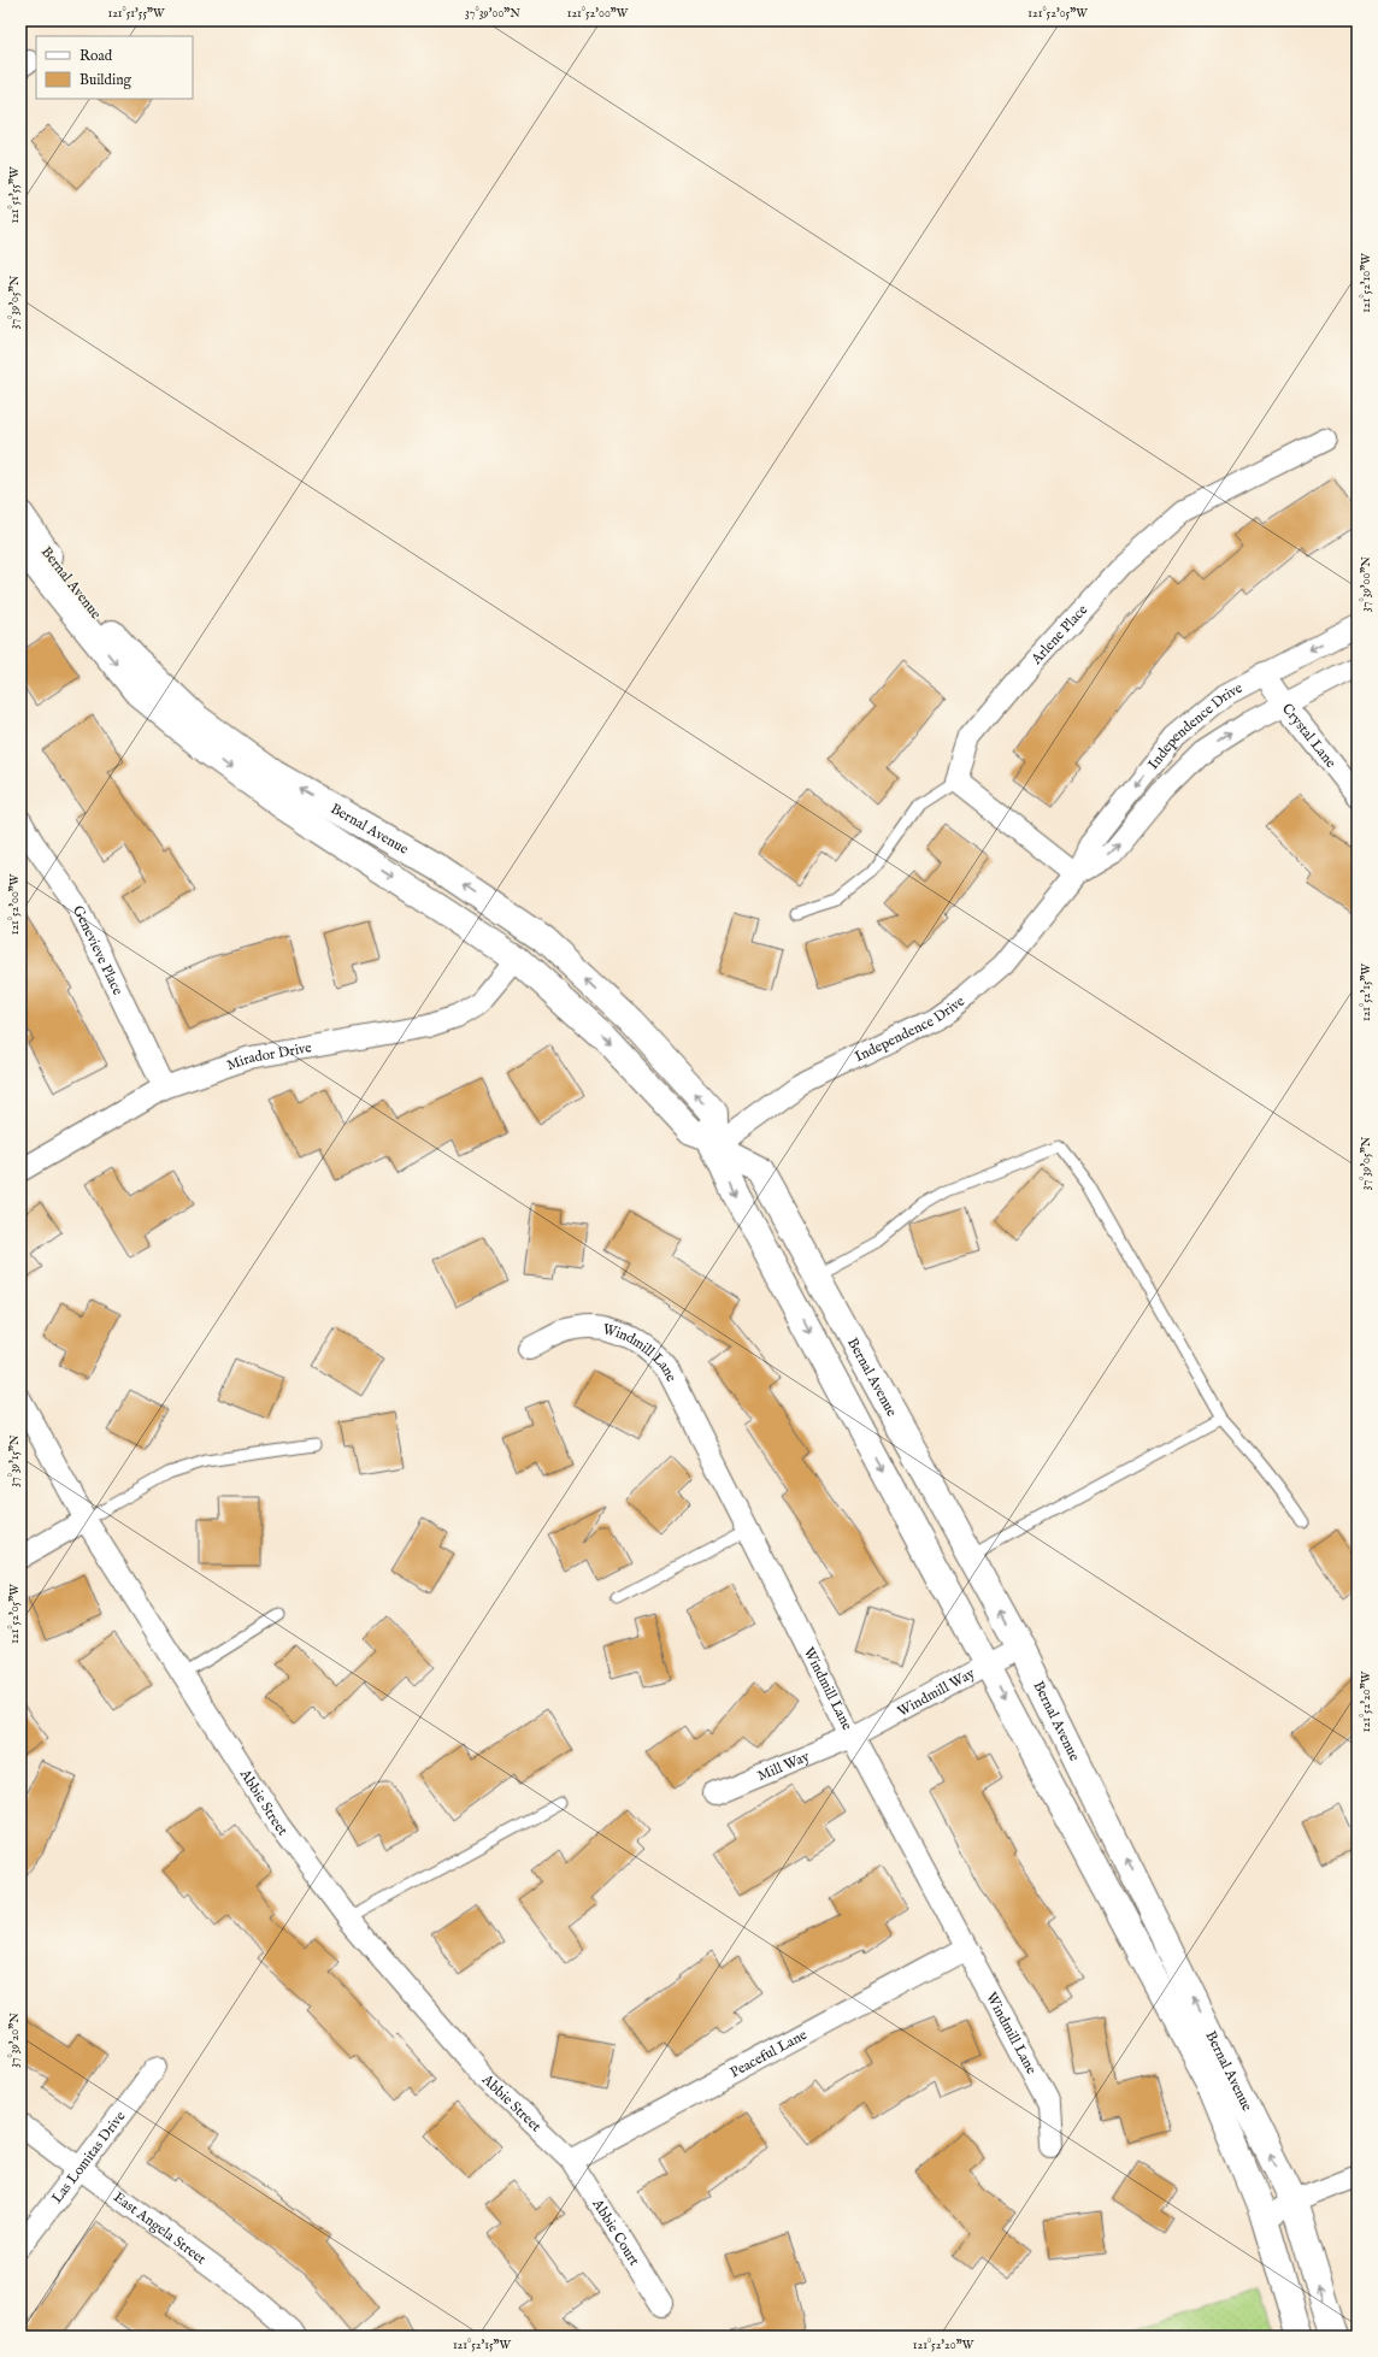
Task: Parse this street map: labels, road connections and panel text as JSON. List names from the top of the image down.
{
  "streets": {
    "main road": ["Bernal Avenue"],
    "street": [
      "Arlene Place",
      "Independence Drive",
      "Crystal Lane",
      "Genevieve Place",
      "Mirador Drive",
      "Windmill Lane",
      "Windmill Way",
      "Mill Way",
      "Abbie Street",
      "Peaceful Lane",
      "Las Lomitas Drive",
      "East Angela Street",
      "Abbie Court"
    ]
  },
  "crossings": [
    ["Bernal Avenue", "Independence Drive"],
    ["Bernal Avenue", "Mirador Drive"],
    ["Bernal Avenue", "Windmill Way"],
    ["Independence Drive", "Crystal Lane"],
    ["Genevieve Place", "Mirador Drive"],
    ["Windmill Lane", "Windmill Way"],
    ["Windmill Lane", "Mill Way"],
    ["Windmill Lane", "Peaceful Lane"],
    ["Windmill Way", "Mill Way"],
    ["Abbie Street", "Peaceful Lane"],
    ["Abbie Street", "Abbie Court"],
    ["Peaceful Lane", "Abbie Court"],
    ["Las Lomitas Drive", "East Angela Street"]
  ],
  "legend": ["Road", "Building"],
  "coordinates": [
    "121°51'55\"W",
    "37°39'00\"N",
    "121°52'00\"W",
    "121°52'05\"W",
    "121°52'10\"W",
    "37°39'05\"N",
    "121°52'15\"W",
    "37°39'15\"N",
    "121°52'20\"W",
    "37°39'20\"N"
  ]
}
